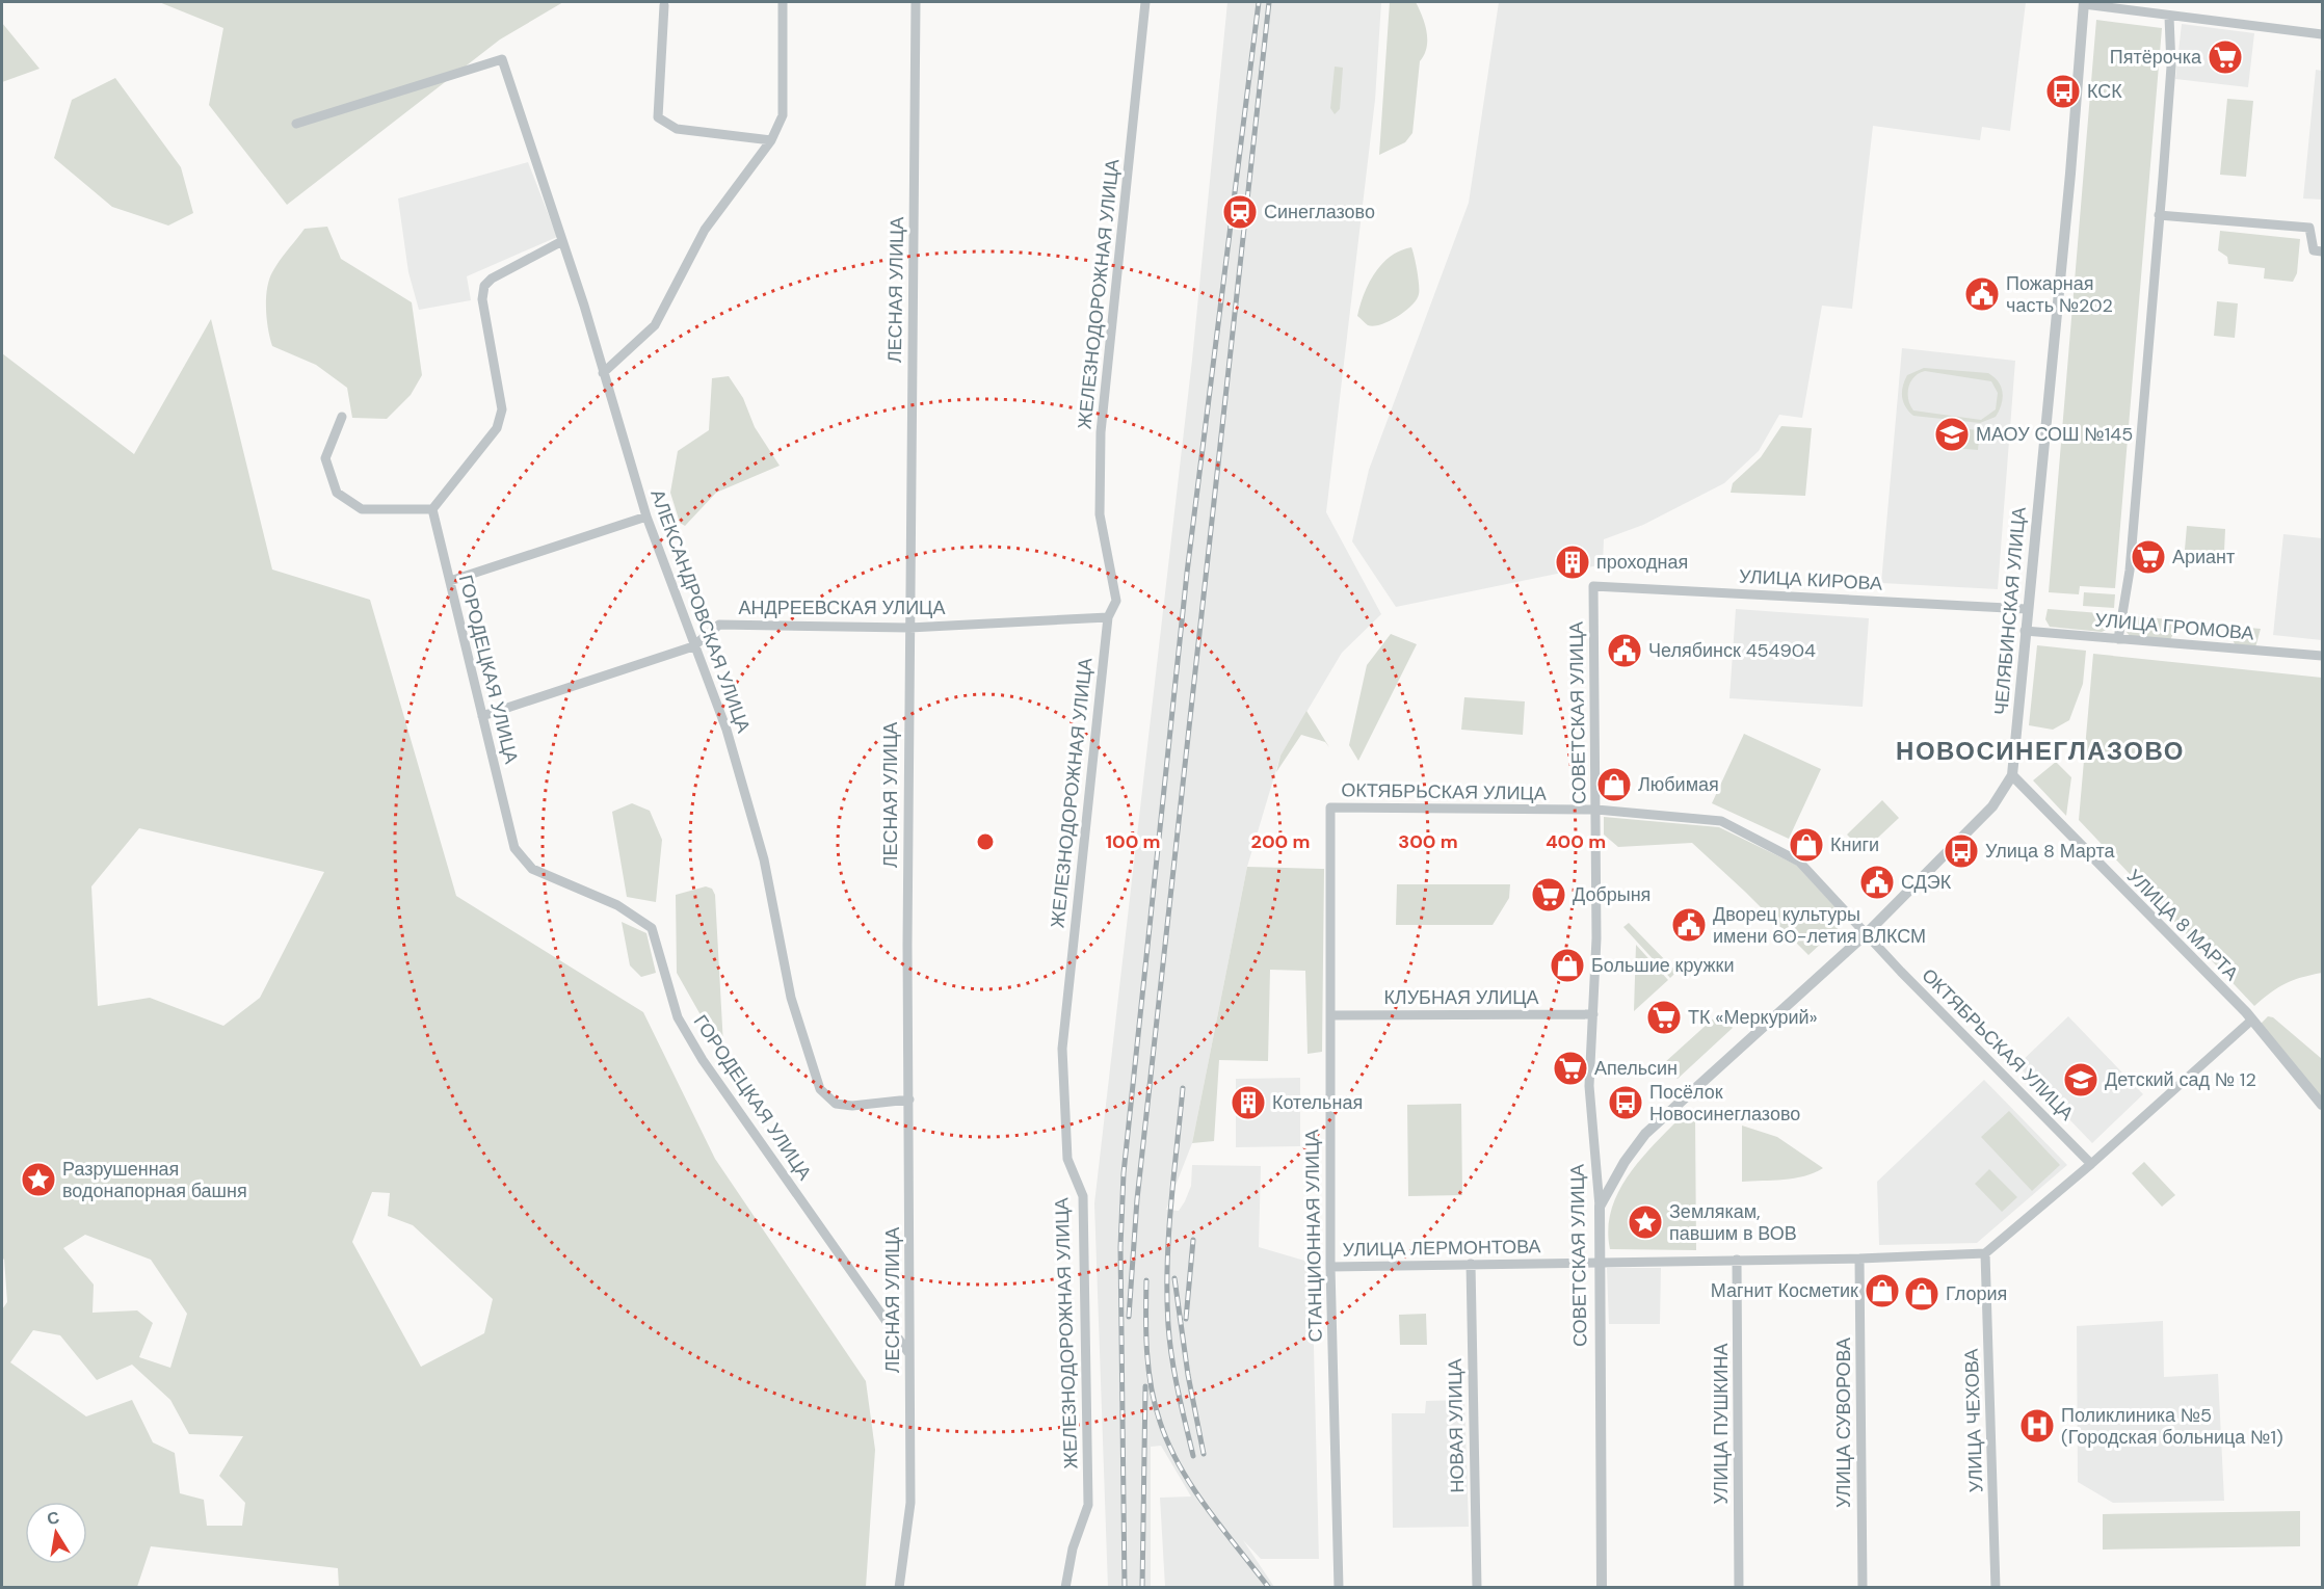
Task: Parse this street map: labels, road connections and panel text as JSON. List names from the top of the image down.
{
  "streets": {
    "street": [
      "ЛЕСНАЯ УЛИЦА",
      "ЖЕЛЕЗНОДОРОЖНАЯ УЛИЦА",
      "УЛИЦА КИРОВА",
      "АНДРЕЕВСКАЯ УЛИЦА",
      "АЛЕКСАНДРОВСКАЯ УЛИЦА",
      "ЧЕЛЯБИНСКАЯ УЛИЦА",
      "УЛИЦА ГРОМОВА",
      "ГОРОДЕЦКАЯ УЛИЦА",
      "СОВЕТСКАЯ УЛИЦА",
      "ОКТЯБРЬСКАЯ УЛИЦА",
      "УЛИЦА 8 МАРТА",
      "КЛУБНАЯ УЛИЦА",
      "СТАНЦИОННАЯ УЛИЦА",
      "УЛИЦА ЛЕРМОНТОВА",
      "УЛИЦА ЧЕХОВА",
      "УЛИЦА СУВОРОВА",
      "УЛИЦА ПУШКИНА",
      "НОВАЯ УЛИЦА"
    ]
  },
  "crossings": [
    ["ЛЕСНАЯ УЛИЦА", "АНДРЕЕВСКАЯ УЛИЦА"],
    ["ЛЕСНАЯ УЛИЦА", "АЛЕКСАНДРОВСКАЯ УЛИЦА"],
    ["ЛЕСНАЯ УЛИЦА", "ГОРОДЕЦКАЯ УЛИЦА"],
    ["ЖЕЛЕЗНОДОРОЖНАЯ УЛИЦА", "АНДРЕЕВСКАЯ УЛИЦА"],
    ["УЛИЦА КИРОВА", "ЧЕЛЯБИНСКАЯ УЛИЦА"],
    ["УЛИЦА КИРОВА", "СОВЕТСКАЯ УЛИЦА"],
    ["АНДРЕЕВСКАЯ УЛИЦА", "АЛЕКСАНДРОВСКАЯ УЛИЦА"],
    ["АНДРЕЕВСКАЯ УЛИЦА", "ГОРОДЕЦКАЯ УЛИЦА"],
    ["ЧЕЛЯБИНСКАЯ УЛИЦА", "УЛИЦА ГРОМОВА"],
    ["ЧЕЛЯБИНСКАЯ УЛИЦА", "СОВЕТСКАЯ УЛИЦА"],
    ["ЧЕЛЯБИНСКАЯ УЛИЦА", "ОКТЯБРЬСКАЯ УЛИЦА"],
    ["ЧЕЛЯБИНСКАЯ УЛИЦА", "УЛИЦА 8 МАРТА"],
    ["СОВЕТСКАЯ УЛИЦА", "ОКТЯБРЬСКАЯ УЛИЦА"],
    ["СОВЕТСКАЯ УЛИЦА", "КЛУБНАЯ УЛИЦА"],
    ["СОВЕТСКАЯ УЛИЦА", "УЛИЦА ЛЕРМОНТОВА"],
    ["ОКТЯБРЬСКАЯ УЛИЦА", "СТАНЦИОННАЯ УЛИЦА"],
    ["КЛУБНАЯ УЛИЦА", "СТАНЦИОННАЯ УЛИЦА"],
    ["СТАНЦИОННАЯ УЛИЦА", "УЛИЦА ЛЕРМОНТОВА"],
    ["УЛИЦА ЛЕРМОНТОВА", "УЛИЦА ЧЕХОВА"],
    ["УЛИЦА ЛЕРМОНТОВА", "УЛИЦА СУВОРОВА"],
    ["УЛИЦА ЛЕРМОНТОВА", "УЛИЦА ПУШКИНА"],
    ["УЛИЦА ЛЕРМОНТОВА", "НОВАЯ УЛИЦА"]
  ],
  "districts": ["НОВОСИНЕГЛАЗОВО"],
  "places": {
    "supermarket": [
      "Пятёрочка",
      "Ариант",
      "Добрыня",
      "ТК «Меркурий»",
      "Апельсин"
    ],
    "bus stop": ["КСК", "Улица 8 Марта", "Посёлок Новосинеглазово"],
    "station": ["Синеглазово"],
    "public building": [
      "Пожарная часть №202",
      "Челябинск 454904",
      "СДЭК",
      "Дворец культуры имени 60-летия ВЛКСМ"
    ],
    "school or university": ["МАОУ СОШ №145", "Детский сад № 12"],
    "building": ["проходная", "Котельная"],
    "shop": [
      "Любимая",
      "Книги",
      "Большие кружки",
      "Магнит Косметик",
      "Глория"
    ],
    "place": ["Разрушенная водонапорная башня", "Землякам, павшим в ВОВ"],
    "hospital": ["Поликлиника №5 (Городская больница №1)"]
  },
  "north": "top",
  "rings": [
    "100 m",
    "200 m",
    "300 m",
    "400 m"
  ]
}
